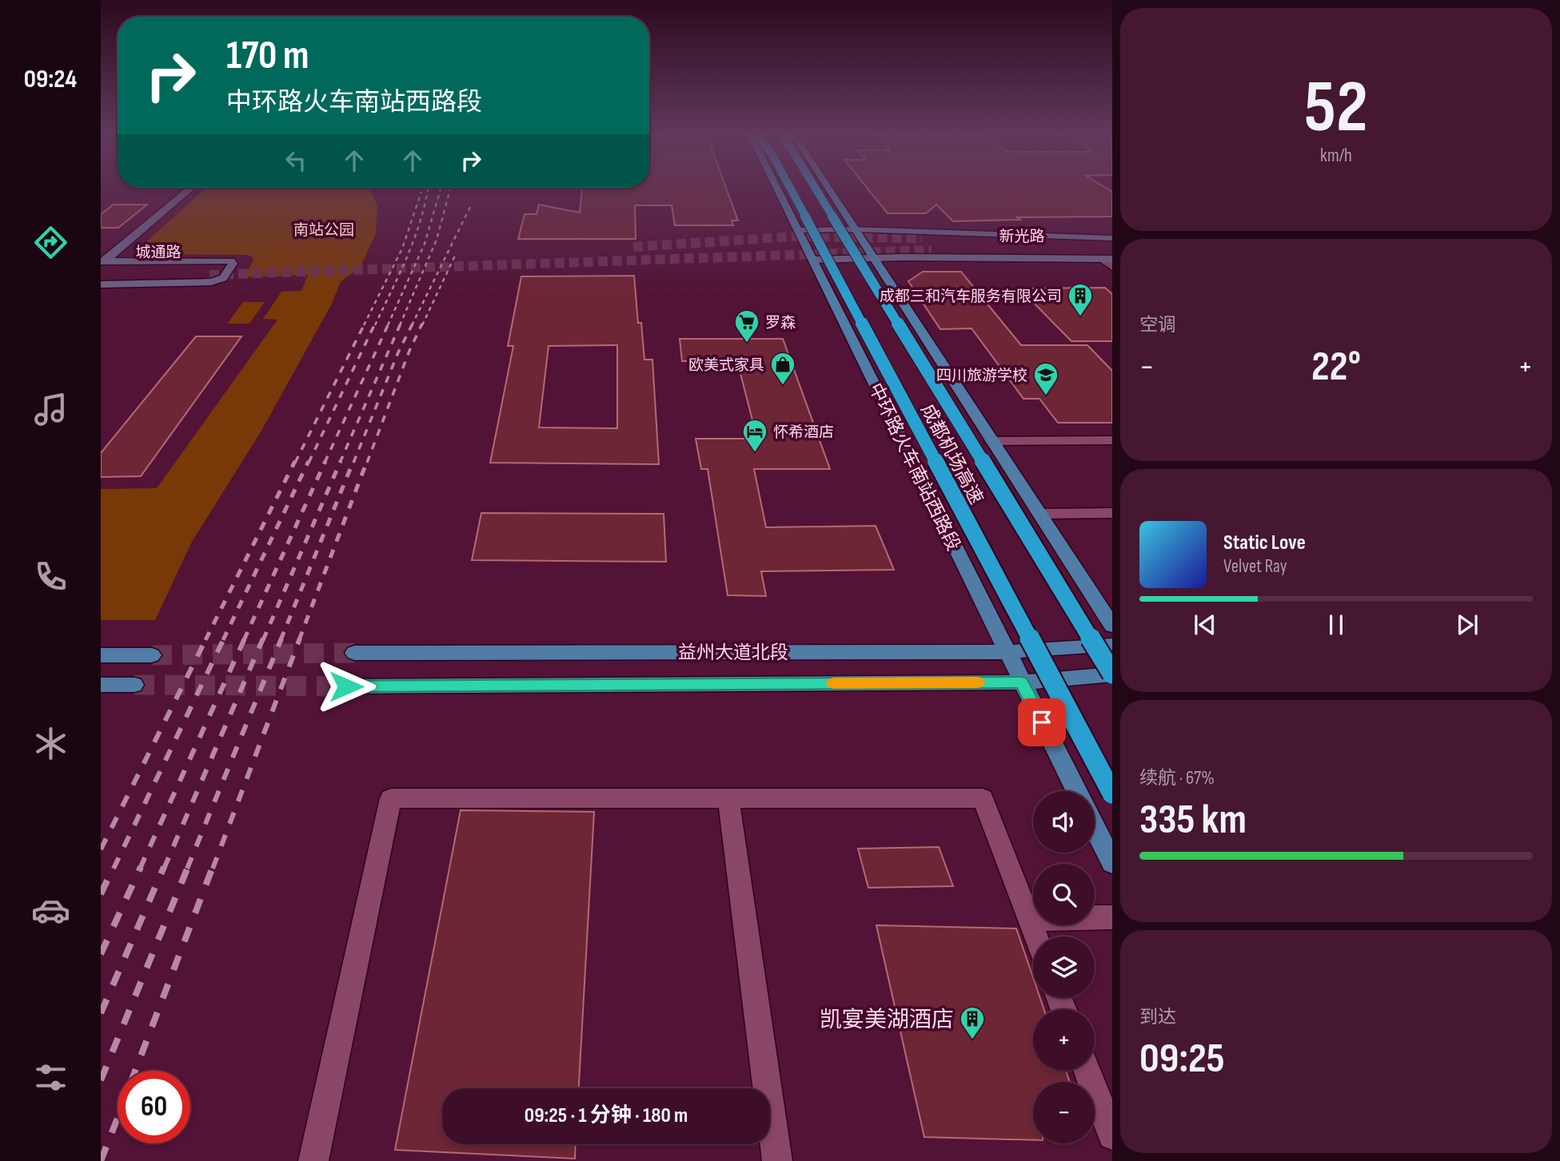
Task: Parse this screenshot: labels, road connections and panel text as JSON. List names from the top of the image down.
{
  "streets": {
    "highway": ["成都机场高速"],
    "main road": [
      "新光路",
      "城通路",
      "中环路火车南站西路段",
      "益州大道北段"
    ]
  },
  "crossings": [
    ["成都机场高速", "益州大道北段"],
    ["中环路火车南站西路段", "益州大道北段"]
  ],
  "parks": ["南站公园"],
  "places": {
    "building": ["成都三和汽车服务有限公司", "凯宴美湖酒店"],
    "supermarket": ["罗森"],
    "shop": ["欧美式家具"],
    "school or university": ["四川旅游学校"],
    "hotel": ["怀希酒店"]
  },
  "page": {
    "tabs": "09:24",
    "tile": [
      ["52", "km/h"],
      "空调",
      ["续航 · 67%", "335 km"],
      ["到达", "09:25"]
    ],
    "turn": ["170 m", "中环路火车南站西路段"],
    "heat": ["−", "22°", "+"],
    "song": ["Static Love", "Velvet Ray"],
    "map_buttons": ["+", "−"],
    "limit": "60",
    "trip": "09:25 · 1 分钟 · 180 m"
  }
}
